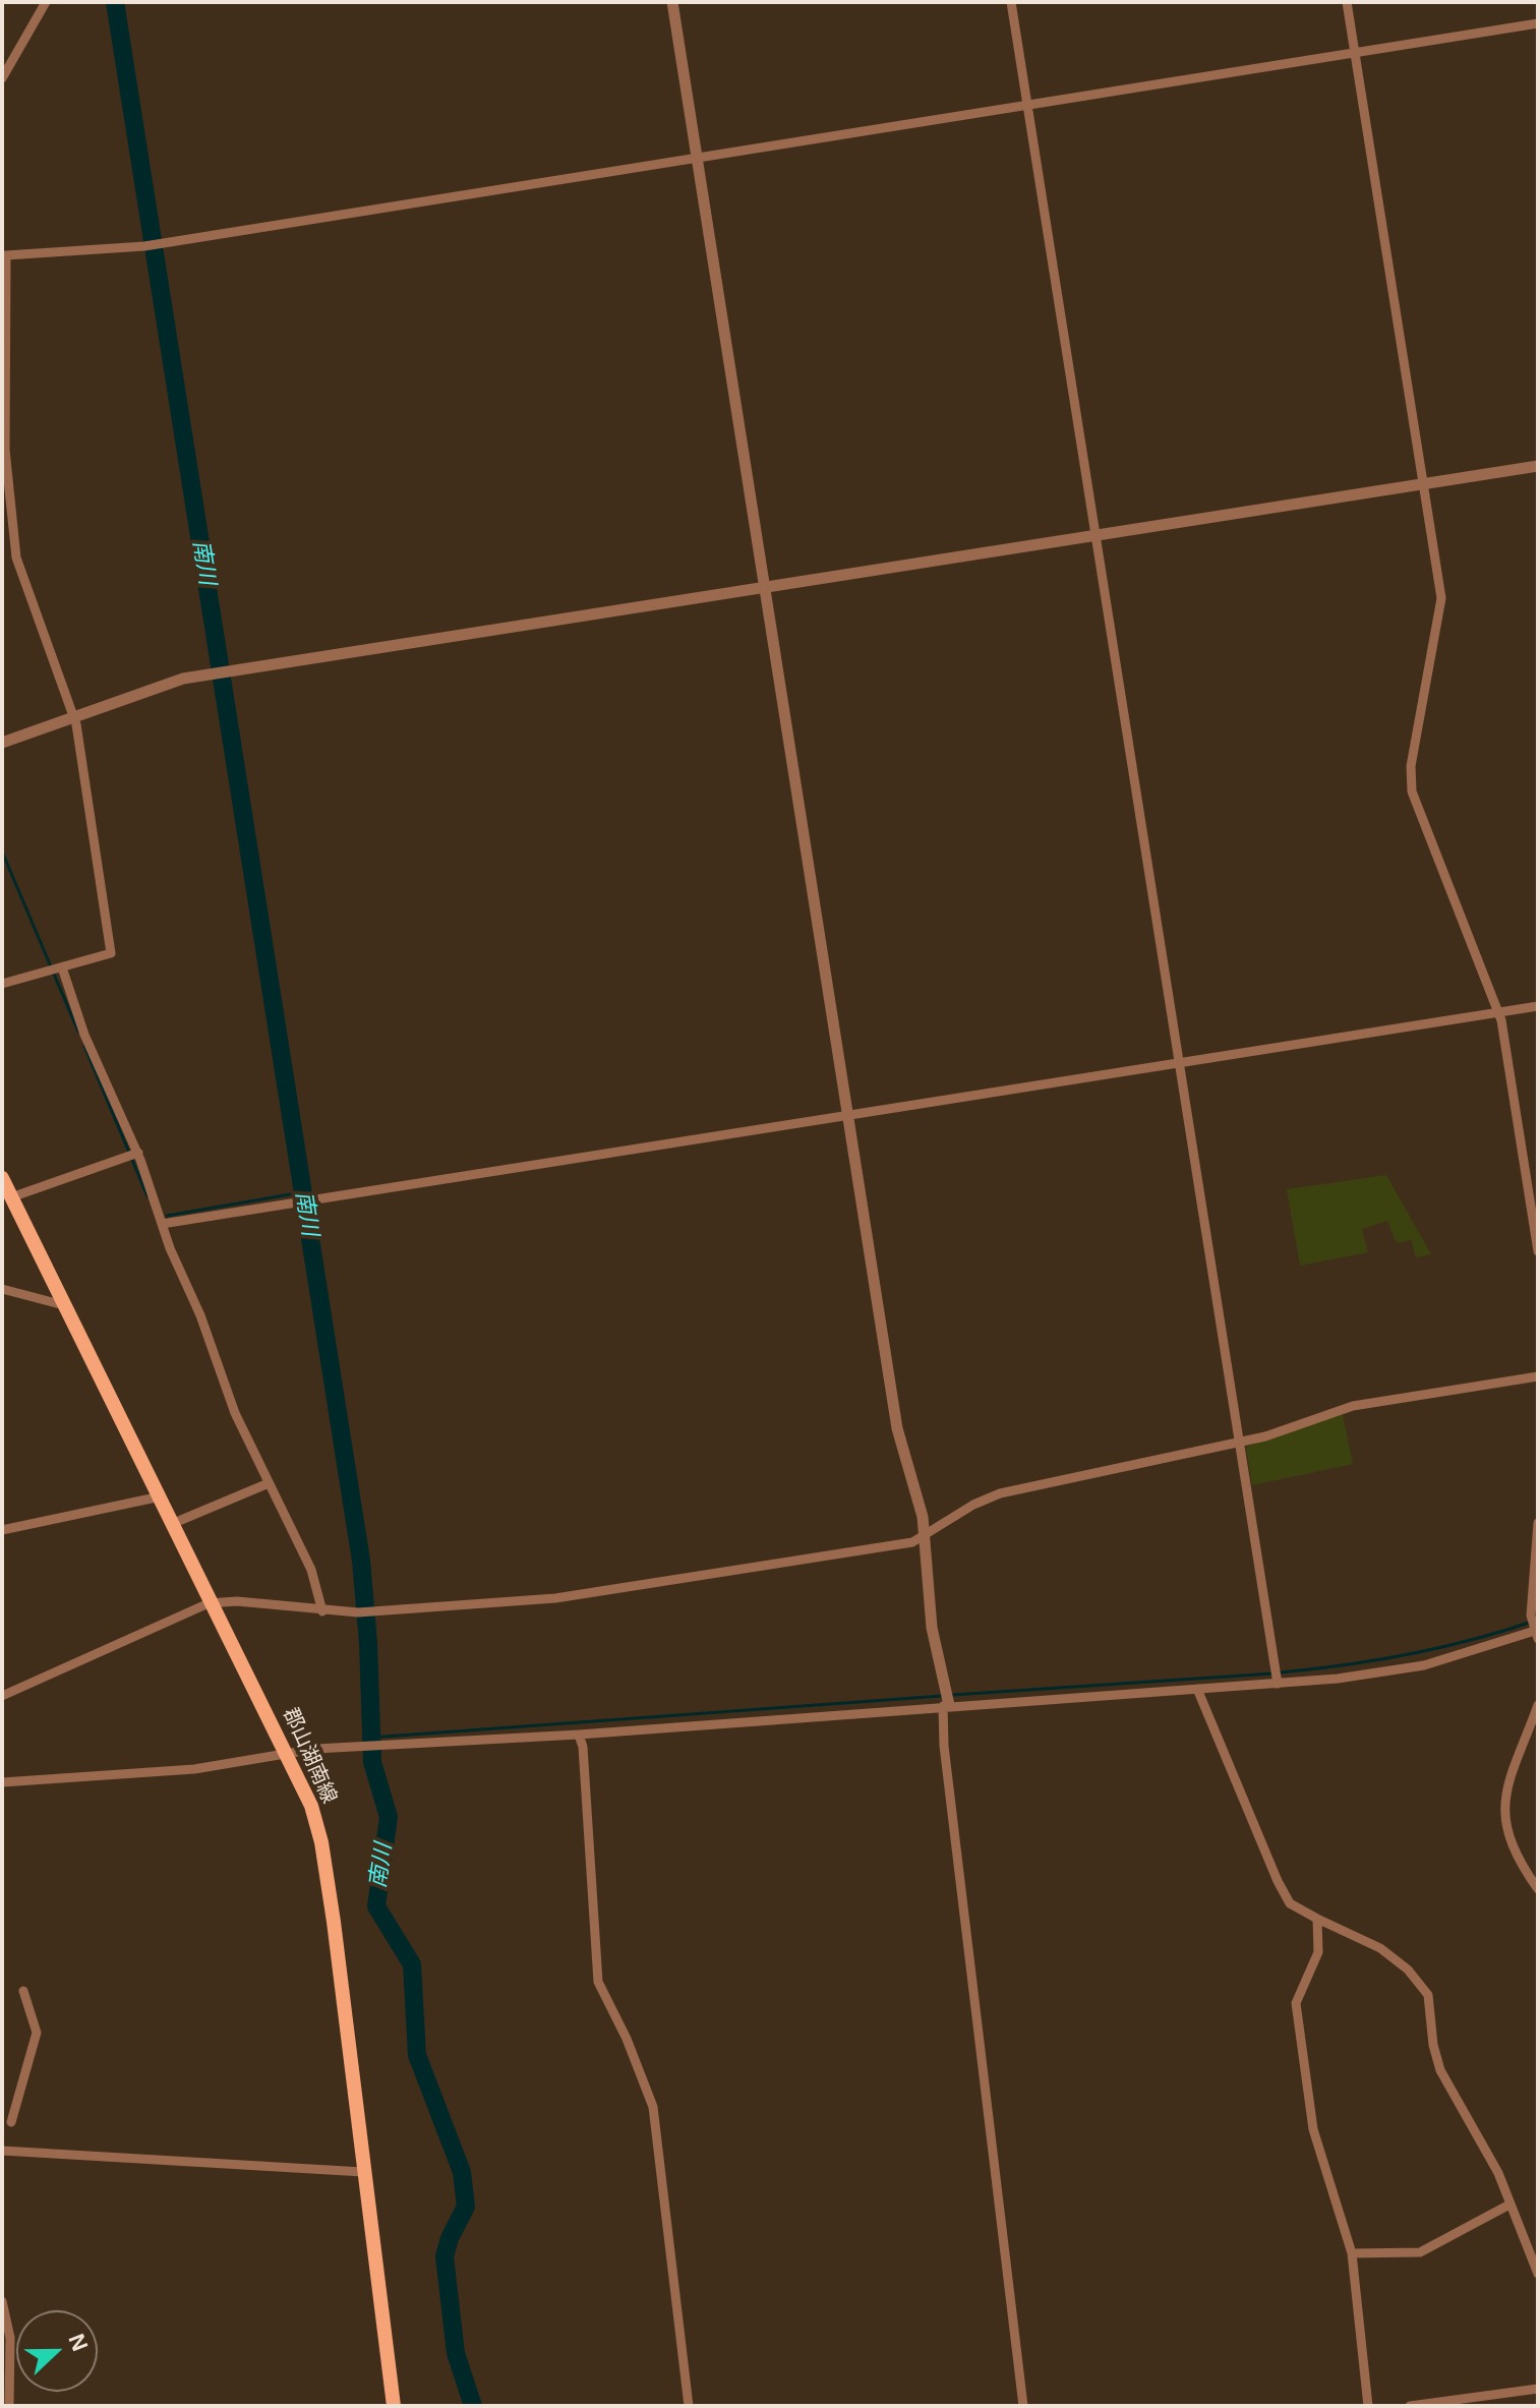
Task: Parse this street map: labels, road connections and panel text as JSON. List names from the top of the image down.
{
  "streets": {
    "main road": ["郡山湖南線"]
  },
  "water": ["南川"],
  "north": "right"
}
